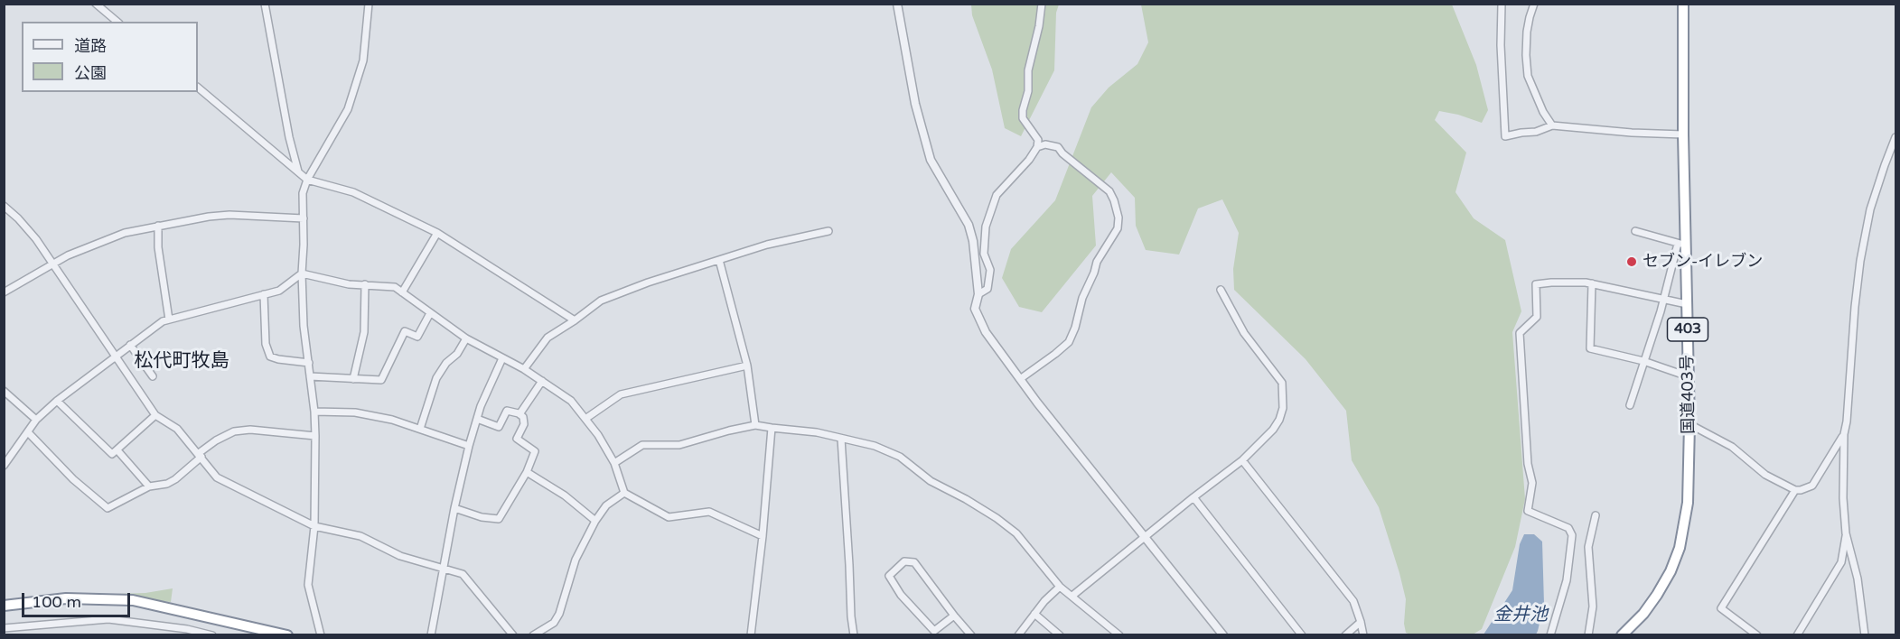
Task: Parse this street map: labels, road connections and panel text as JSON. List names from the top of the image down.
{
  "streets": {
    "highway": ["403", "国道403号"]
  },
  "districts": ["松代町牧島"],
  "water": ["金井池"],
  "places": ["セブン-イレブン"],
  "legend": ["道路", "公園"],
  "scale_bar": "100 m"
}
